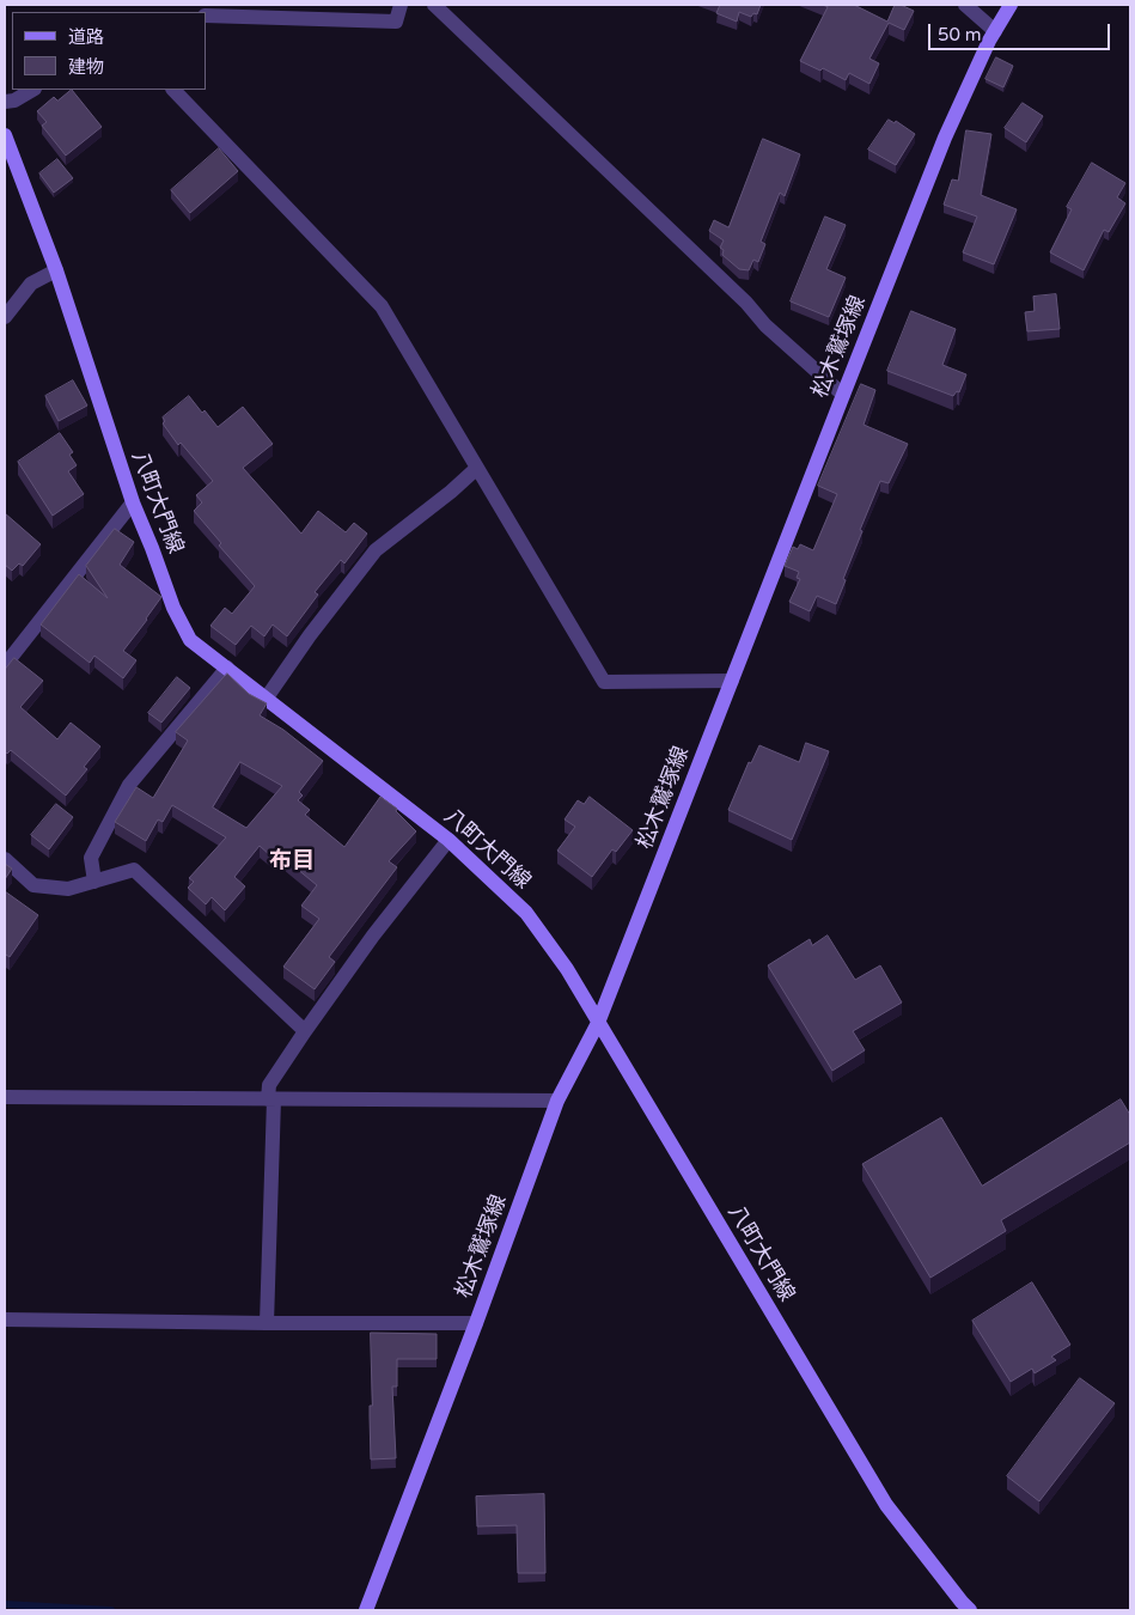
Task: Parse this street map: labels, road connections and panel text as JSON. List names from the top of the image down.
{
  "streets": {
    "main road": ["松木鷲塚線", "八町大門線"]
  },
  "crossings": [
    ["松木鷲塚線", "八町大門線"]
  ],
  "districts": ["布目"],
  "legend": ["道路", "建物"],
  "scale_bar": "50 m"
}
